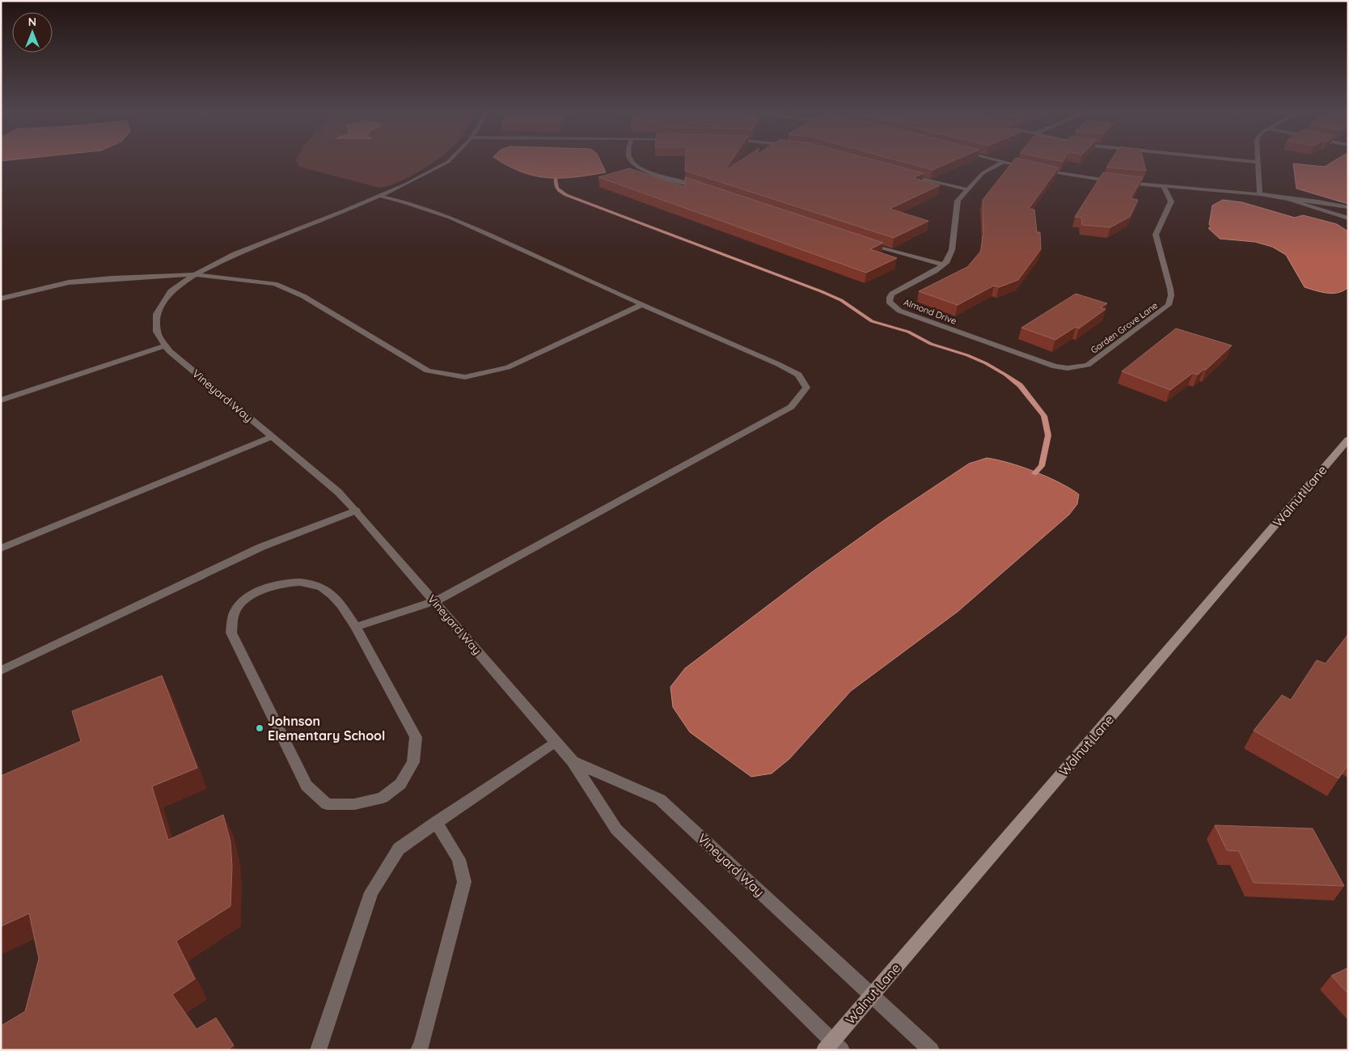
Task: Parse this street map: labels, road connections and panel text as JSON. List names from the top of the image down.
{
  "streets": {
    "main road": ["Walnut Lane"],
    "street": ["Almond Drive", "Garden Grove Lane", "Vineyard Way"]
  },
  "crossings": [
    ["Almond Drive", "Garden Grove Lane"],
    ["Vineyard Way", "Walnut Lane"]
  ],
  "places": ["Johnson Elementary School"],
  "north": "top"
}
